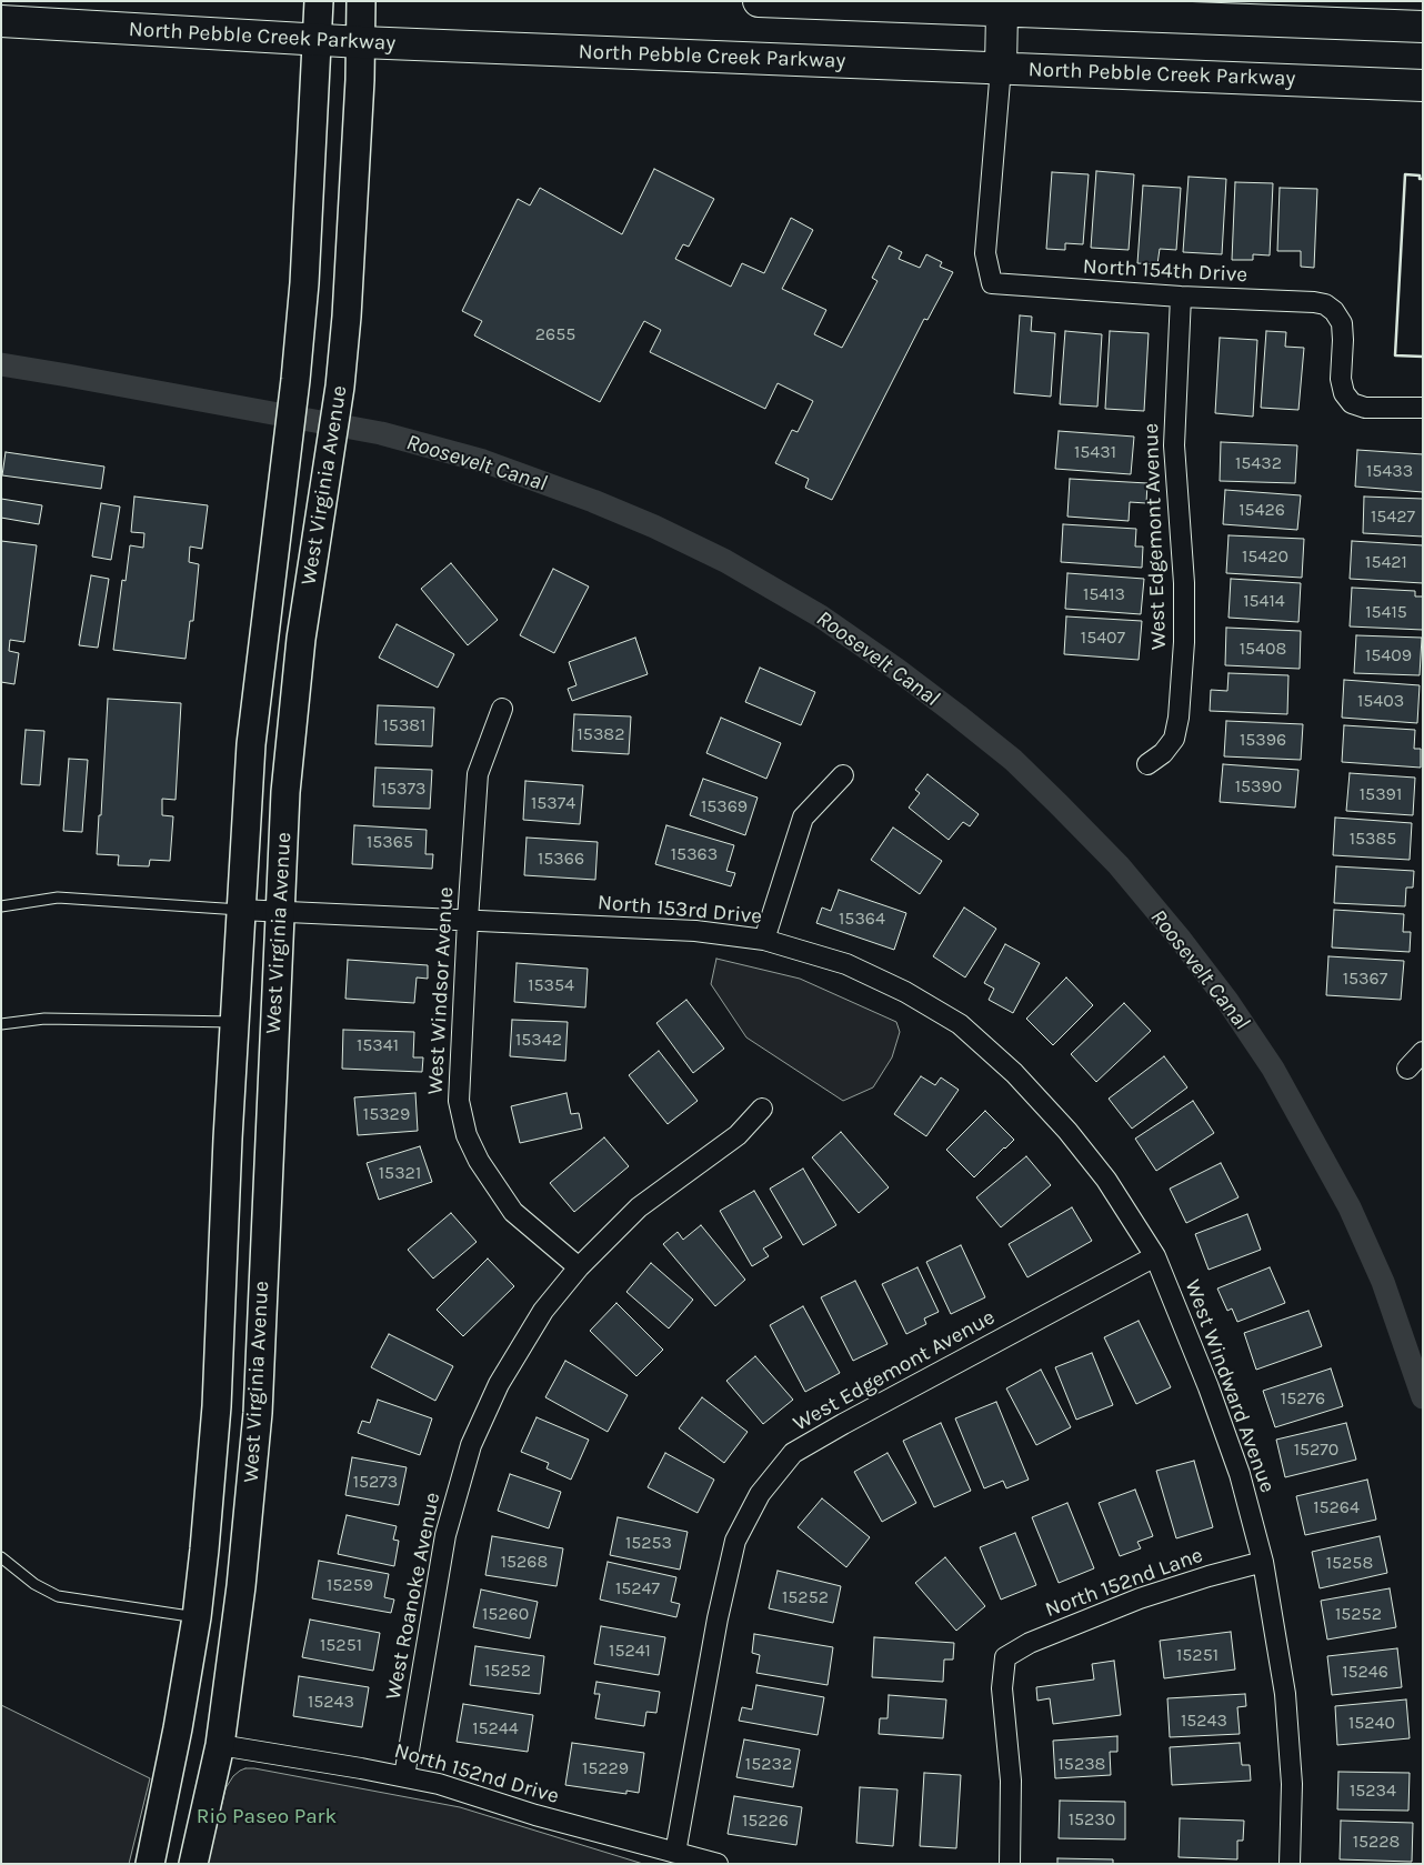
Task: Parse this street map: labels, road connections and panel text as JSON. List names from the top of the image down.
{
  "streets": {
    "main road": ["North Pebble Creek Parkway", "West Virginia Avenue"],
    "street": [
      "North 154th Drive",
      "West Edgemont Avenue",
      "North 153rd Drive",
      "West Windsor Avenue",
      "West Windward Avenue",
      "North 152nd Lane",
      "West Roanoke Avenue",
      "North 152nd Drive"
    ]
  },
  "crossings": [
    ["North Pebble Creek Parkway", "North 154th Drive"],
    ["North Pebble Creek Parkway", "West Virginia Avenue"],
    ["North 154th Drive", "West Edgemont Avenue"],
    ["West Virginia Avenue", "North 153rd Drive"],
    ["West Virginia Avenue", "North 152nd Drive"],
    ["West Edgemont Avenue", "North 153rd Drive"],
    ["West Edgemont Avenue", "West Windward Avenue"],
    ["West Edgemont Avenue", "North 152nd Drive"],
    ["North 153rd Drive", "West Windsor Avenue"],
    ["North 153rd Drive", "West Windward Avenue"],
    ["West Windsor Avenue", "West Roanoke Avenue"],
    ["West Windward Avenue", "North 152nd Lane"],
    ["West Roanoke Avenue", "North 152nd Drive"]
  ],
  "water": ["Roosevelt Canal"],
  "parks": ["Rio Paseo Park"],
  "house_numbers": [
    "2655",
    "15431",
    "15432",
    "15433",
    "15426",
    "15427",
    "15420",
    "15421",
    "15413",
    "15414",
    "15415",
    "15407",
    "15408",
    "15409",
    "15403",
    "15381",
    "15382",
    "15396",
    "15390",
    "15373",
    "15391",
    "15374",
    "15369",
    "15385",
    "15365",
    "15363",
    "15366",
    "15364",
    "15367",
    "15354",
    "15342",
    "15341",
    "15329",
    "15321",
    "15276",
    "15270",
    "15273",
    "15264",
    "15253",
    "15268",
    "15258",
    "15259",
    "15247",
    "15252",
    "15260",
    "15252",
    "15251",
    "15241",
    "15251",
    "15252",
    "15246",
    "15243",
    "15243",
    "15240",
    "15244",
    "15232",
    "15238",
    "15229",
    "15234",
    "15230",
    "15226",
    "15228"
  ]
}
